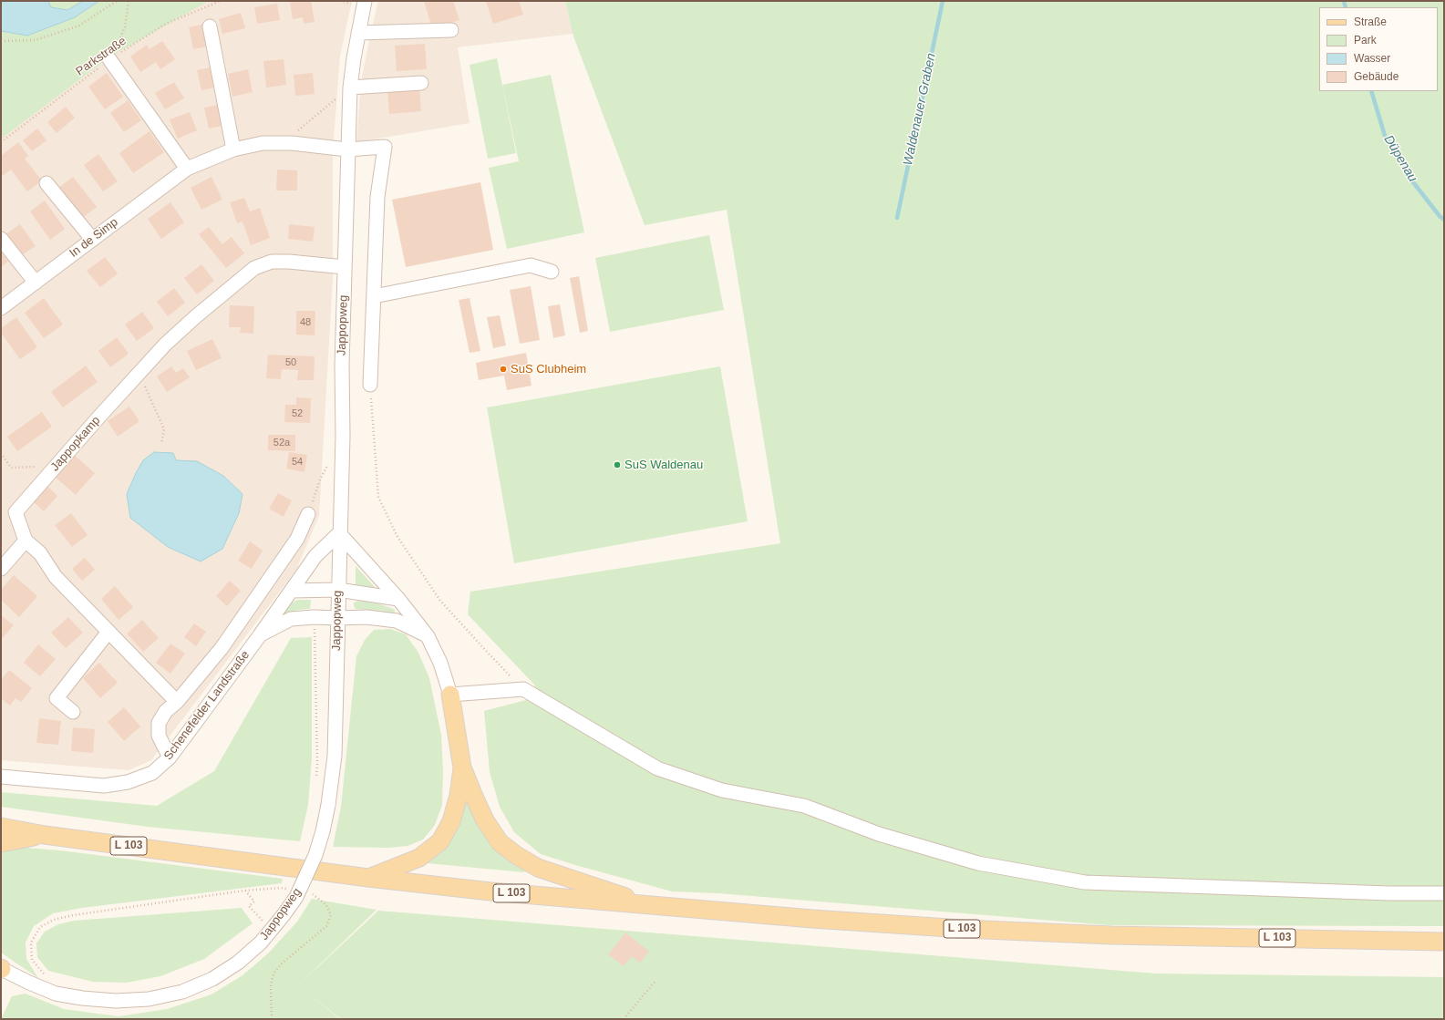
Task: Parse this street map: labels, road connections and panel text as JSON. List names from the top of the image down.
{
  "streets": {
    "main road": ["L 103"],
    "street": [
      "In de Simp",
      "Jappopweg",
      "Jappopkamp",
      "Schenefelder Landstraße"
    ],
    "path": ["Parkstraße"]
  },
  "crossings": [
    ["In de Simp", "Jappopweg"],
    ["Jappopweg", "Jappopkamp"],
    ["Jappopweg", "Schenefelder Landstraße"]
  ],
  "water": ["Waldenauer Graben", "Düpenau"],
  "places": ["SuS Clubheim", "SuS Waldenau"],
  "house_numbers": [
    "48",
    "50",
    "52",
    "52a",
    "54"
  ],
  "legend": [
    "Straße",
    "Park",
    "Wasser",
    "Gebäude"
  ]
}
